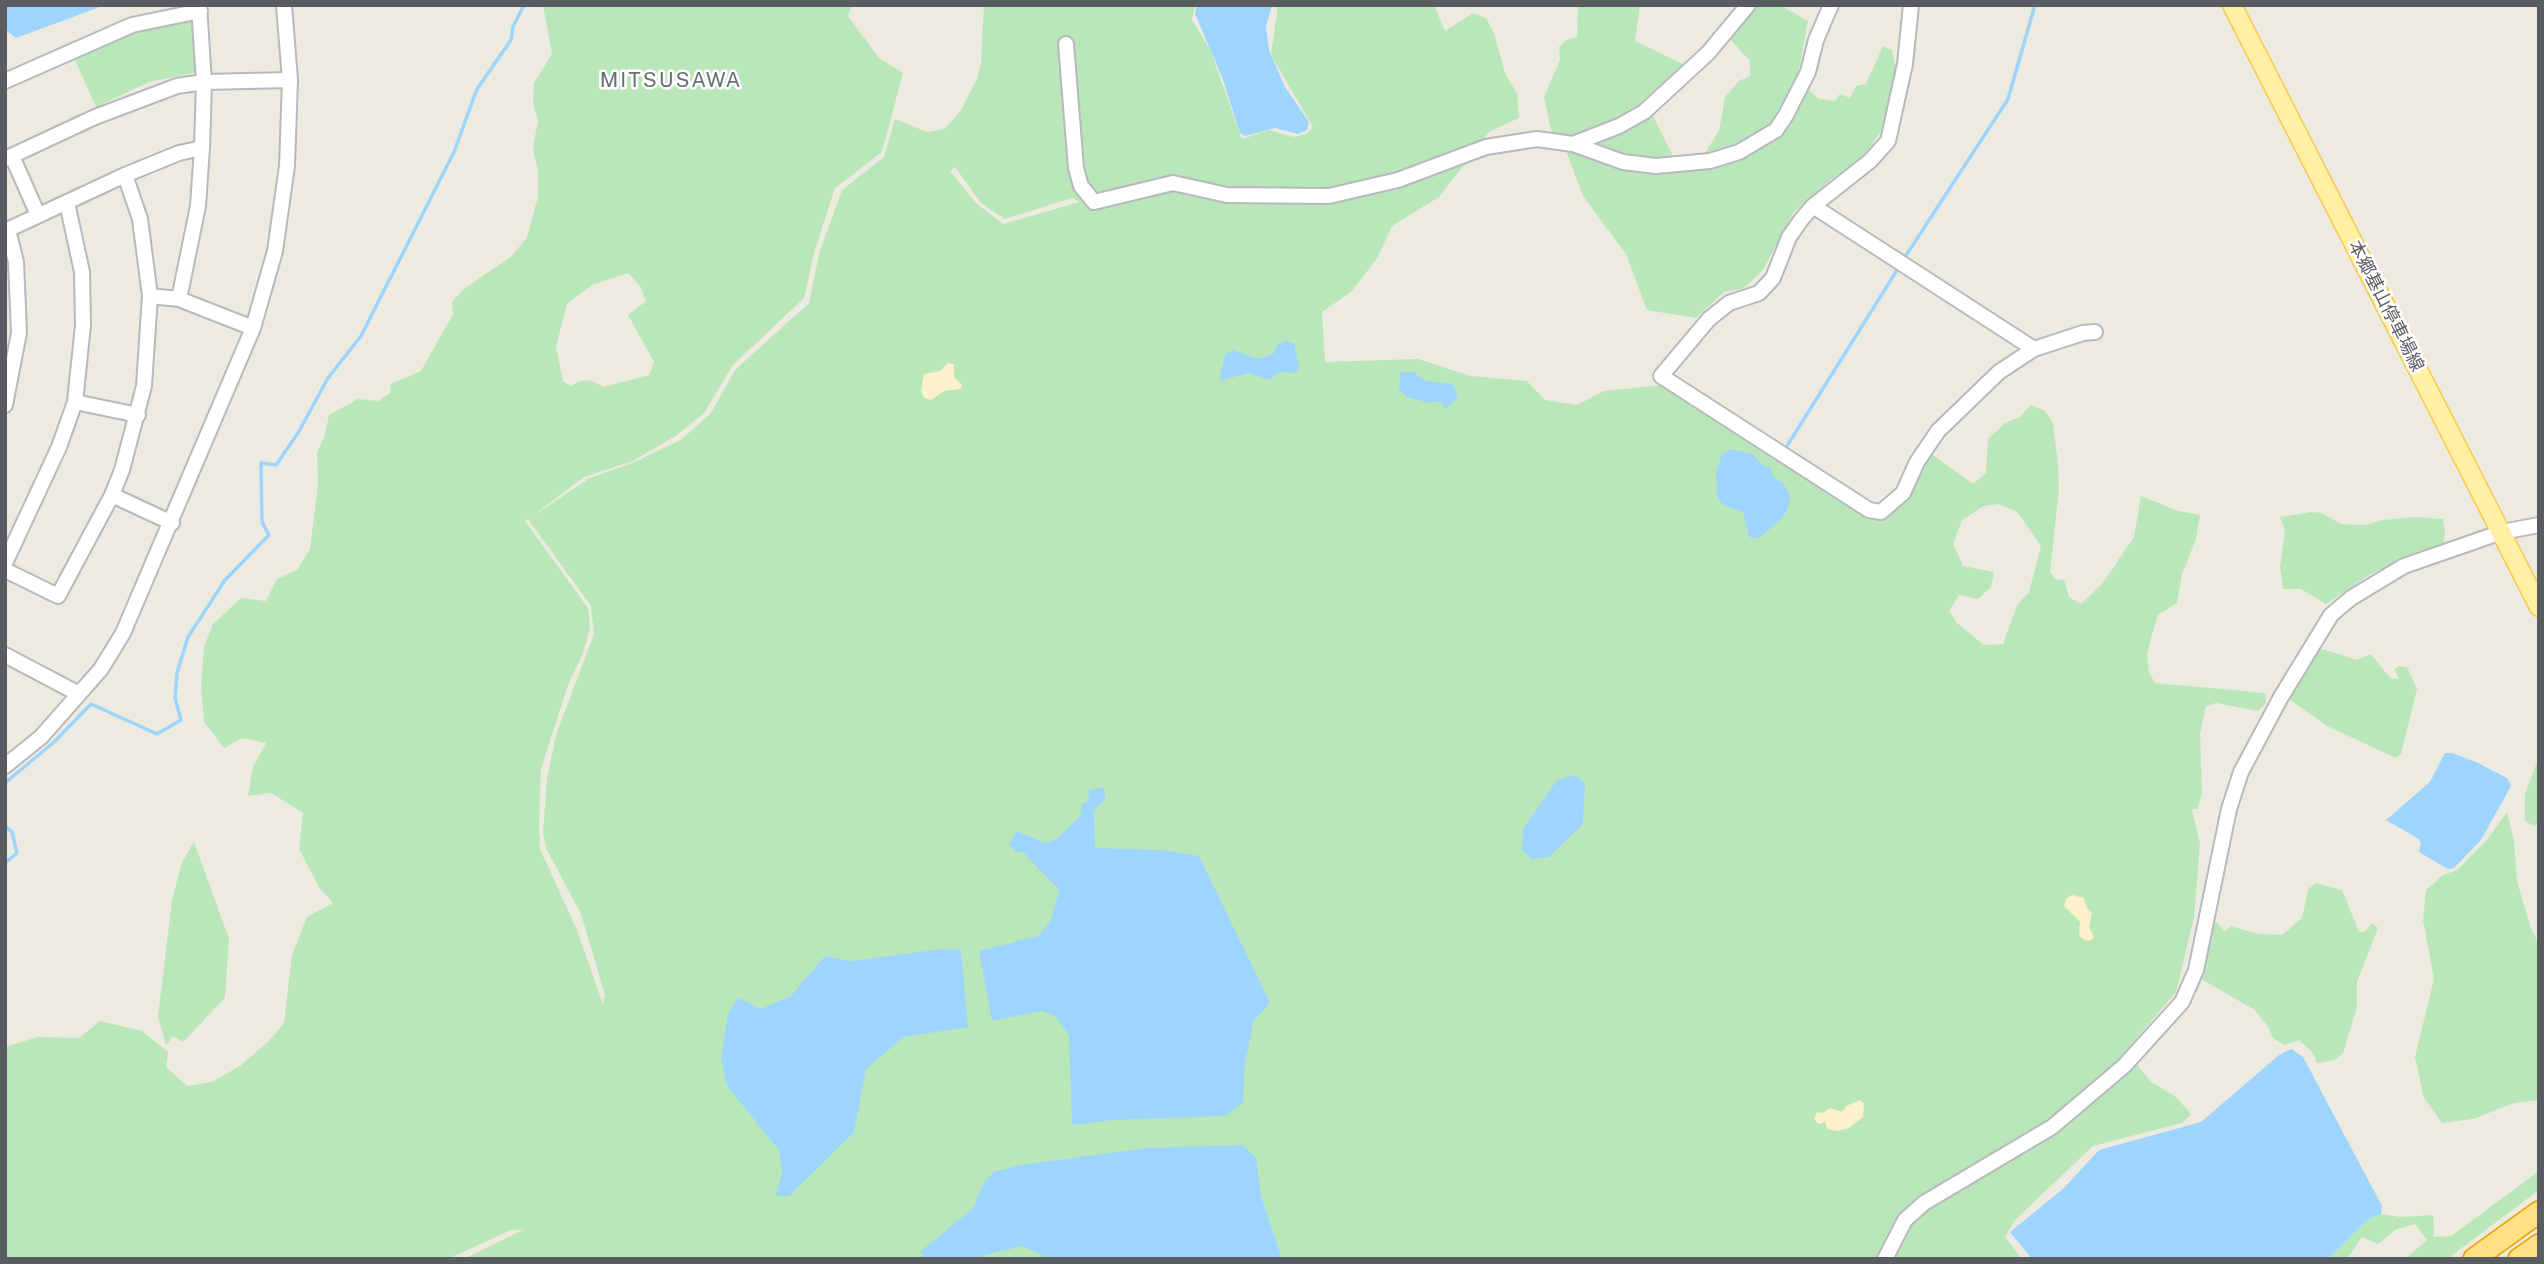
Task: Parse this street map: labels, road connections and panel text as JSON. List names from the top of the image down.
{
  "streets": {
    "main road": ["本郷基山停車場線"]
  },
  "districts": ["MITSUSAWA"]
}
